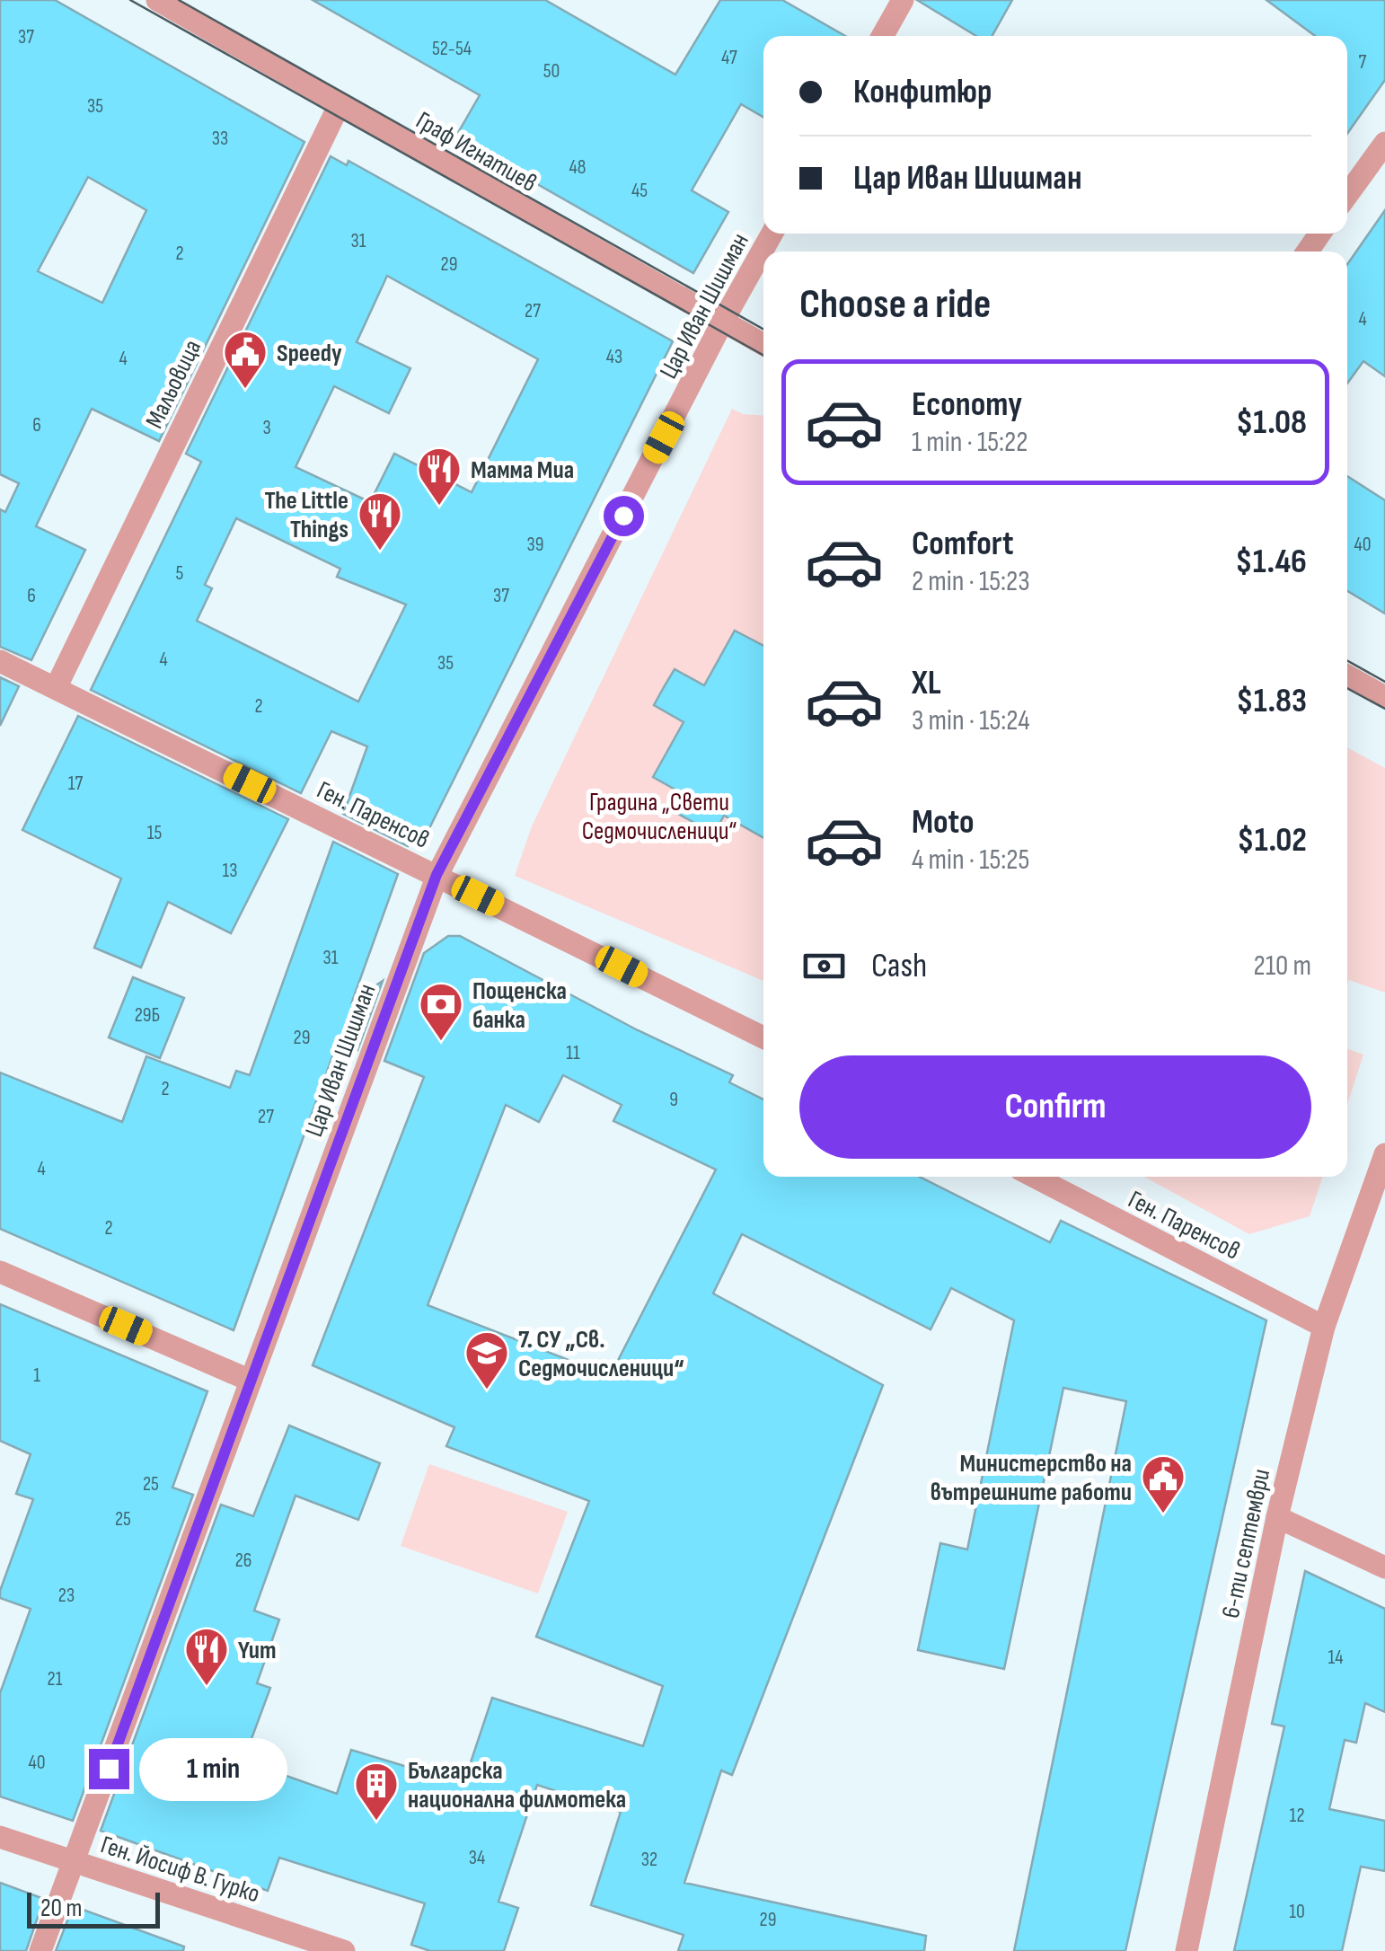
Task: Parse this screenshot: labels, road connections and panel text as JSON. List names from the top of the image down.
{
  "streets": {
    "street": [
      "Граф Игнатиев",
      "Цар Иван Шишман",
      "Мальовица",
      "Ген. Паренсов",
      "6-ти септември",
      "Ген. Йосиф В. Гурко"
    ]
  },
  "crossings": [
    ["Граф Игнатиев", "Цар Иван Шишман"],
    ["Граф Игнатиев", "Мальовица"],
    ["Цар Иван Шишман", "Ген. Паренсов"],
    ["Цар Иван Шишман", "Ген. Йосиф В. Гурко"],
    ["Мальовица", "Ген. Паренсов"],
    ["Ген. Паренсов", "6-ти септември"]
  ],
  "parks": ["Градина „Свети Седмочисленици“"],
  "places": {
    "public building": ["Speedy", "Министерство на вътрешните работи"],
    "restaurant": ["Мамма Миа", "The Little Things", "Yum"],
    "bank": ["Пощенска банка"],
    "school or university": ["7. СУ „Св. Седмочисленици“"],
    "building": ["Българска национална филмотека"]
  },
  "house_numbers": [
    "37",
    "52-54",
    "47",
    "7",
    "50",
    "35",
    "33",
    "48",
    "45",
    "31",
    "2",
    "29",
    "27",
    "4",
    "43",
    "4",
    "6",
    "3",
    "39",
    "40",
    "5",
    "6",
    "37",
    "4",
    "35",
    "2",
    "17",
    "15",
    "13",
    "31",
    "29Б",
    "29",
    "11",
    "2",
    "9",
    "27",
    "4",
    "2",
    "1",
    "25",
    "25",
    "26",
    "23",
    "14",
    "21",
    "40",
    "12",
    "34",
    "32",
    "10",
    "29"
  ],
  "scale_bar": "20 m",
  "page": {
    "banner": ["Конфитюр", "Цар Иван Шишман"],
    "heading": "Choose a ride",
    "list": [
      {
        "name": "Economy",
        "note": "1 min · 15:22",
        "value": "$1.08"
      },
      {
        "name": "Comfort",
        "note": "2 min · 15:23",
        "value": "$1.46"
      },
      {
        "name": "XL",
        "note": "3 min · 15:24",
        "value": "$1.83"
      },
      {
        "name": "Moto",
        "note": "4 min · 15:25",
        "value": "$1.02"
      }
    ],
    "pay": ["Cash", "210 m"],
    "buttons": "Confirm",
    "bubble": "1 min",
    "scale": "20 m"
  }
}
